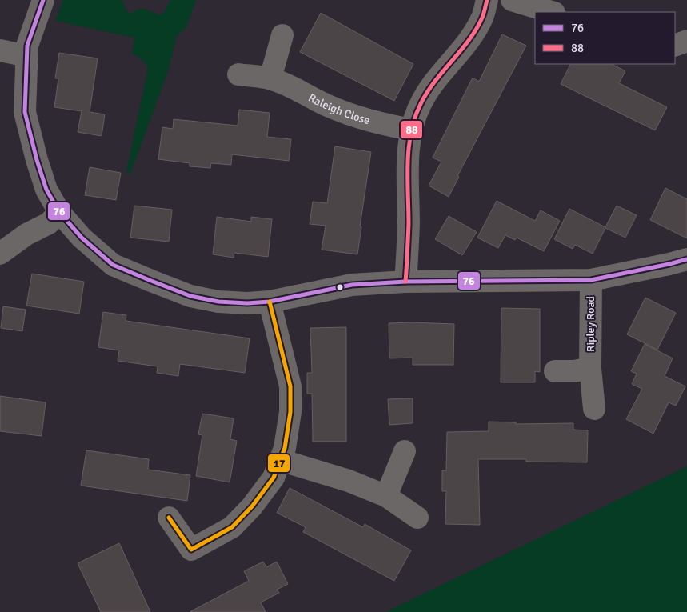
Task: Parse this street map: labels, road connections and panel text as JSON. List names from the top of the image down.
{
  "streets": {
    "street": ["Raleigh Close", "Ripley Road"]
  },
  "lines": ["transit line 76", "transit line 88", "transit line 17"],
  "legend": ["76", "88"]
}
